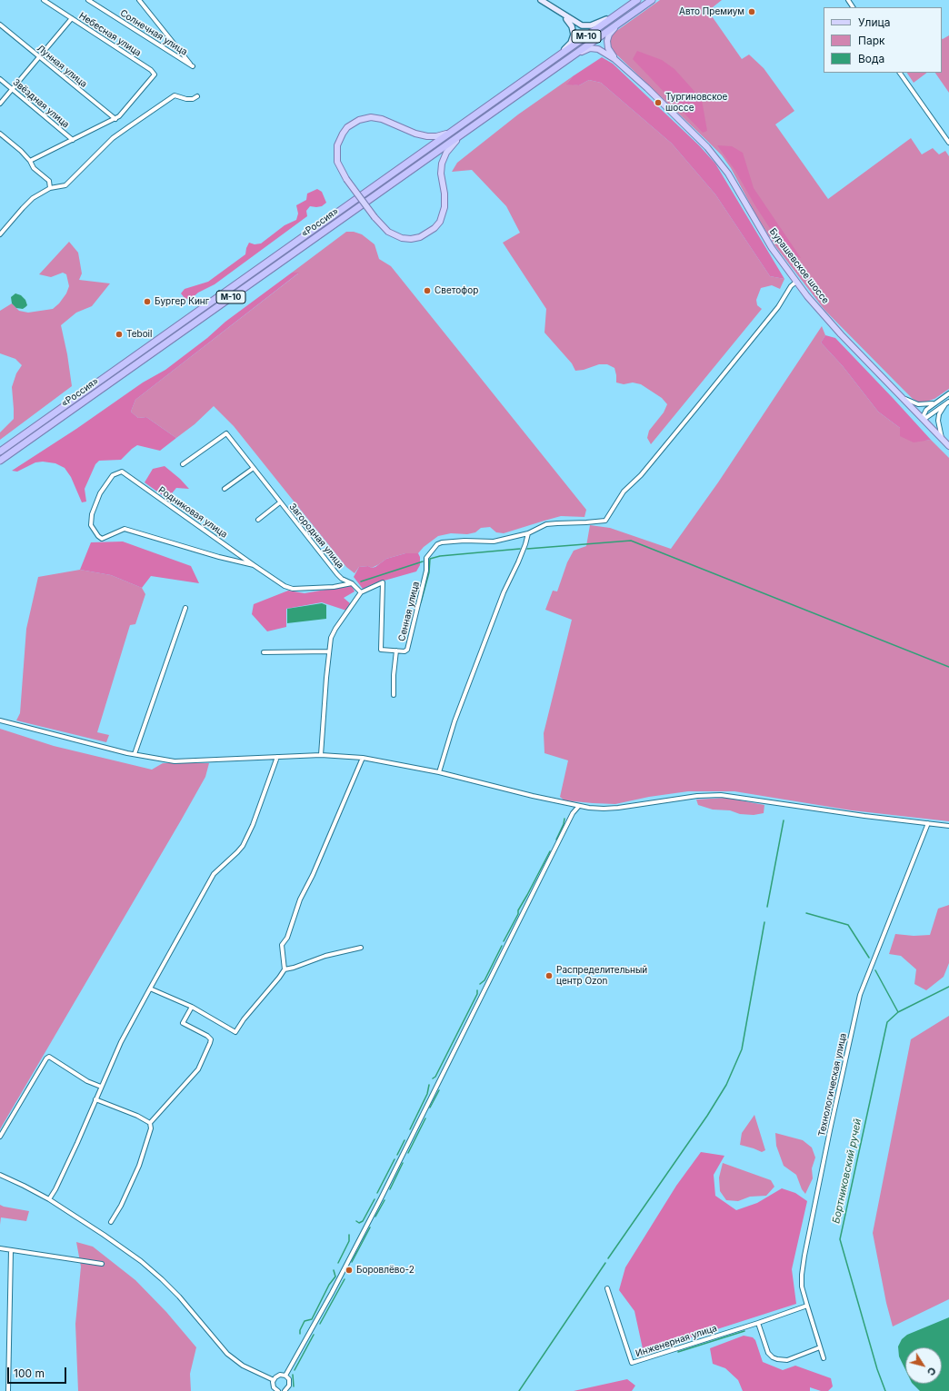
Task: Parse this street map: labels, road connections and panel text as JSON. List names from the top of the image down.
{
  "streets": {
    "highway": ["М-10", "«Россия»"],
    "main road": ["Бурашевское шоссе"],
    "street": [
      "Солнечная улица",
      "Небесная улица",
      "Лунная улица",
      "Звёздная улица",
      "Родниковая улица",
      "Загородная улица",
      "Сенная улица",
      "Технологическая улица",
      "Инженерная улица"
    ]
  },
  "crossings": [
    ["Небесная улица", "Лунная улица"],
    ["«Россия»", "Бурашевское шоссе"],
    ["Родниковая улица", "Загородная улица"],
    ["Загородная улица", "Сенная улица"],
    ["Технологическая улица", "Инженерная улица"]
  ],
  "water": ["Бортниковский ручей"],
  "places": [
    "Авто Премиум",
    "Тургиновское шоссе",
    "Светофор",
    "Бургер Кинг",
    "Teboil",
    "Распределительный центр Ozon",
    "Боровлёво-2"
  ],
  "legend": ["Улица", "Парк", "Вода"],
  "scale_bar": "100 m",
  "north": "bottom right"
}
